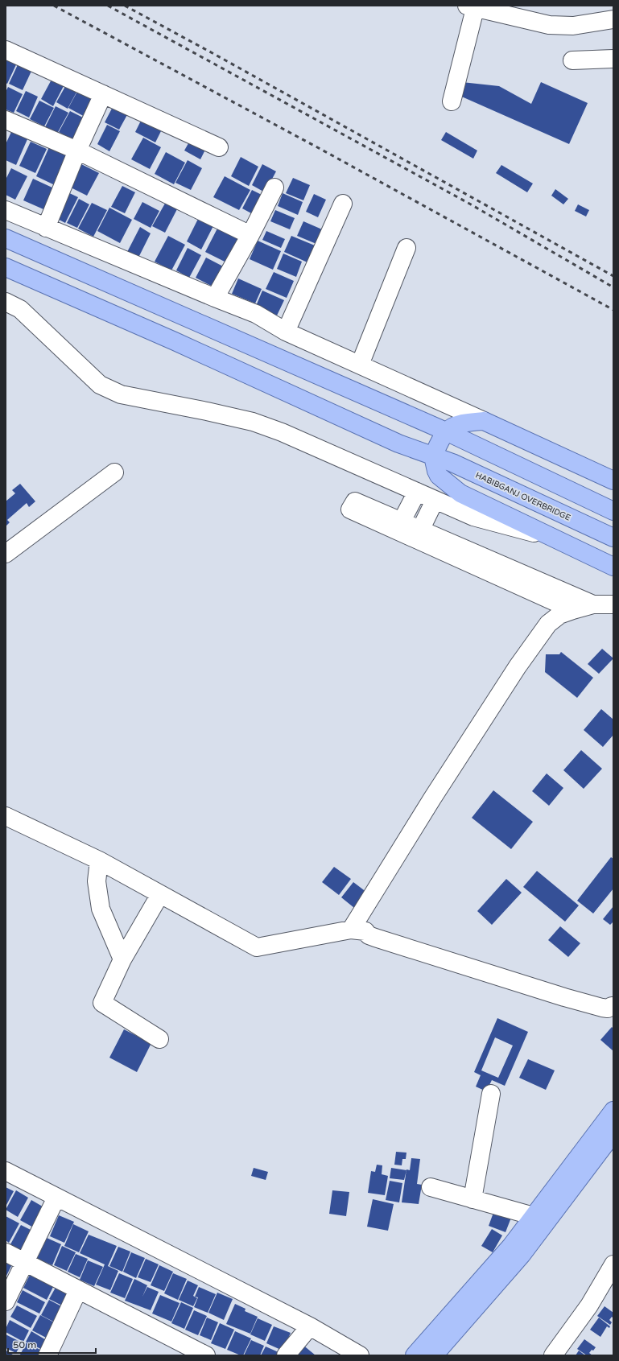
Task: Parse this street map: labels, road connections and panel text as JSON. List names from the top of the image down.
{
  "streets": {
    "main road": ["HABIBGANJ OVERBRIDGE"]
  },
  "scale_bar": "50 m"
}
